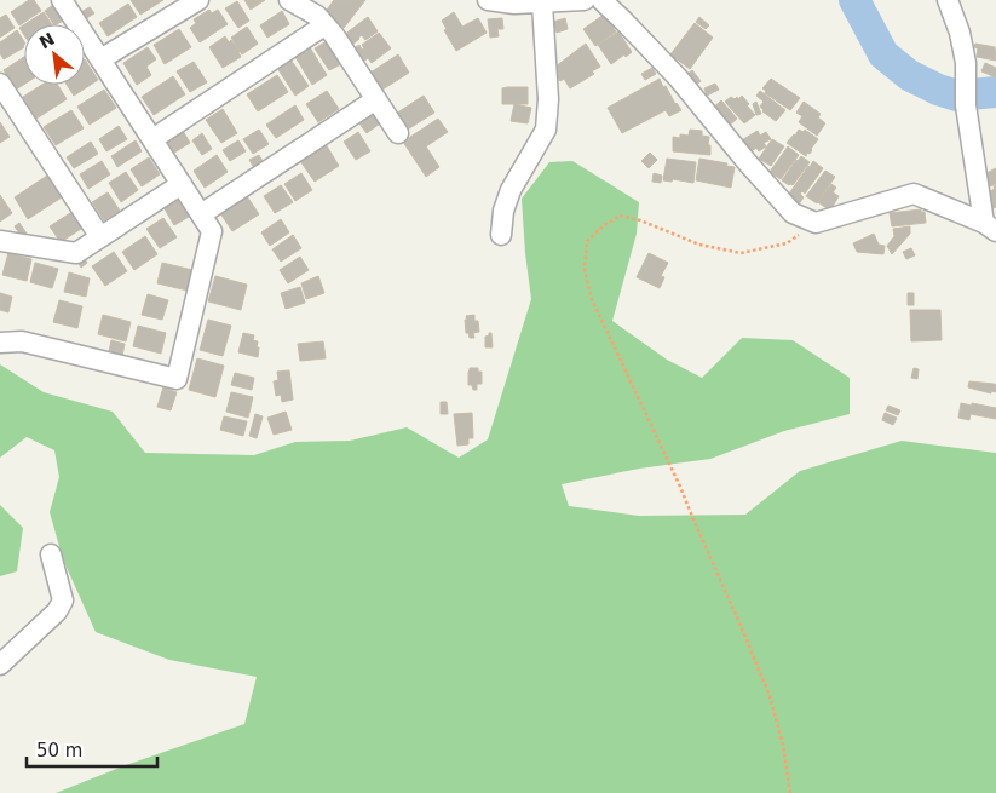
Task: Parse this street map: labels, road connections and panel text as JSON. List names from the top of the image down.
{
  "scale_bar": "50 m",
  "north": "top left"
}
